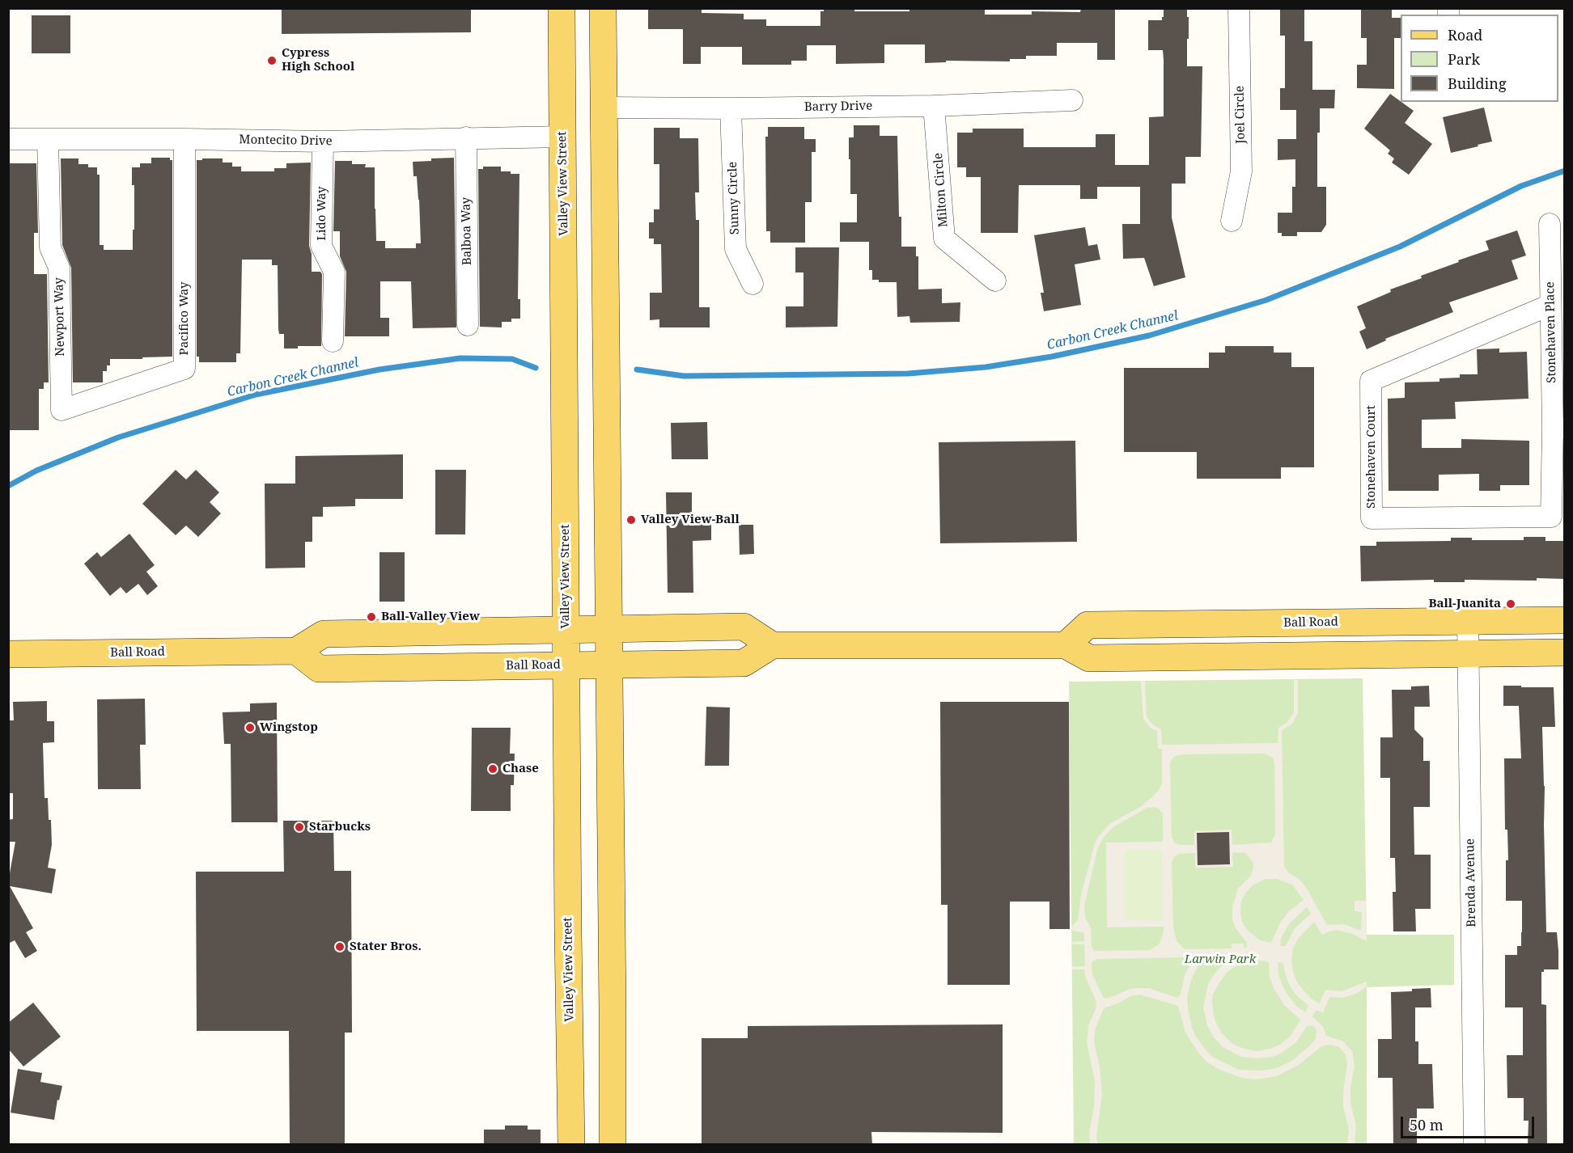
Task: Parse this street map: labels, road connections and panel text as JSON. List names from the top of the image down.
{
  "streets": {
    "main road": ["Valley View Street", "Ball Road"],
    "street": [
      "Barry Drive",
      "Joel Circle",
      "Montecito Drive",
      "Milton Circle",
      "Sunny Circle",
      "Lido Way",
      "Balboa Way",
      "Newport Way",
      "Pacifico Way",
      "Stonehaven Place",
      "Stonehaven Court",
      "Brenda Avenue"
    ]
  },
  "crossings": [
    ["Barry Drive", "Milton Circle"],
    ["Barry Drive", "Sunny Circle"],
    ["Montecito Drive", "Valley View Street"],
    ["Montecito Drive", "Lido Way"],
    ["Montecito Drive", "Balboa Way"],
    ["Montecito Drive", "Newport Way"],
    ["Montecito Drive", "Pacifico Way"],
    ["Valley View Street", "Ball Road"],
    ["Newport Way", "Pacifico Way"],
    ["Stonehaven Place", "Stonehaven Court"],
    ["Ball Road", "Brenda Avenue"]
  ],
  "water": ["Carbon Creek Channel"],
  "parks": ["Larwin Park"],
  "places": [
    "Cypress High School",
    "Valley View-Ball",
    "Ball-Juanita",
    "Ball-Valley View",
    "Wingstop",
    "Chase",
    "Starbucks",
    "Stater Bros."
  ],
  "legend": ["Road", "Park", "Building"],
  "scale_bar": "50 m"
}
